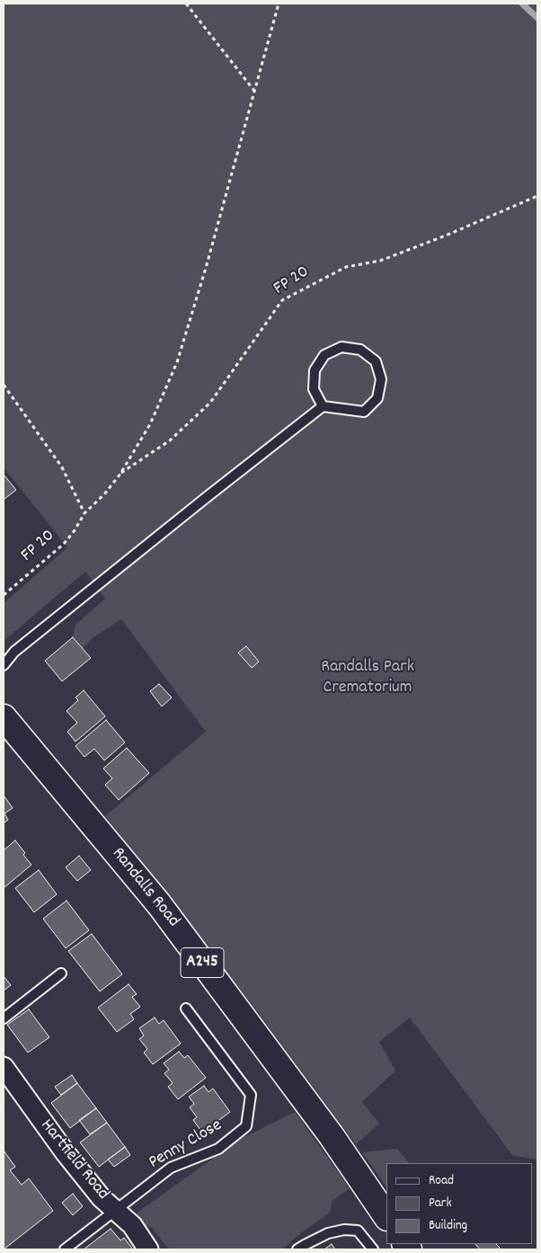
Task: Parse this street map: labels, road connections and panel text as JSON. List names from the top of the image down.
{
  "streets": {
    "main road": ["Randalls Road", "A245"],
    "street": ["Hartfield Road"],
    "lane": ["Penny Close"],
    "path": ["FP 20"]
  },
  "crossings": [
    ["Penny Close", "Hartfield Road"]
  ],
  "parks": ["Randalls Park Crematorium"],
  "legend": ["Road", "Park", "Building"]
}
